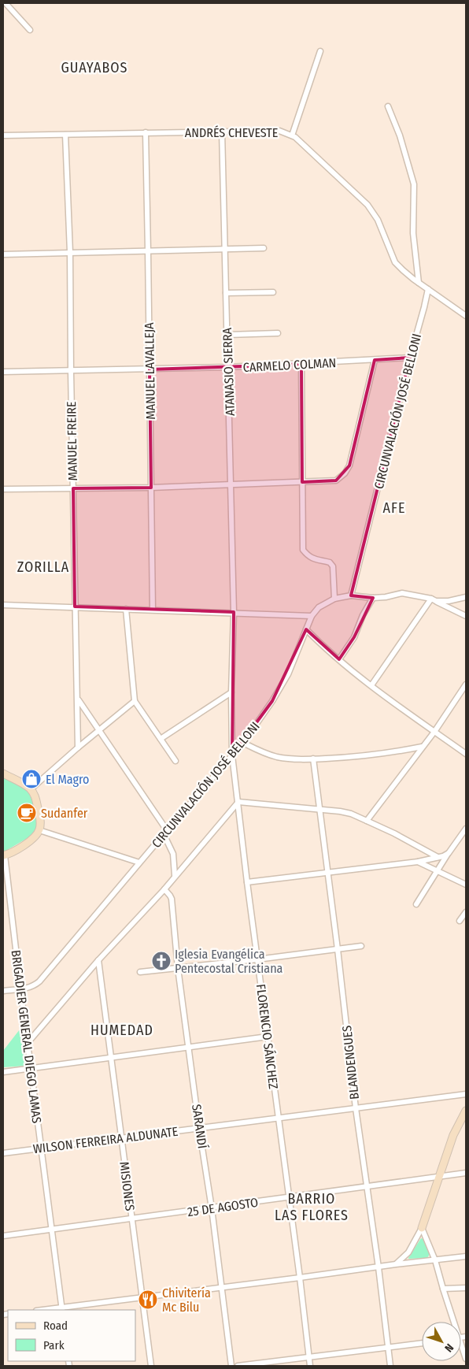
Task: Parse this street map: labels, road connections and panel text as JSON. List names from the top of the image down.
{
  "streets": {
    "street": [
      "ANDRÉS CHEVESTE",
      "CARMELO COLMAN",
      "MANUEL LAVALLEJA",
      "ATANASIO SIERRA",
      "CIRCUNVALACIÓN JOSÉ BELLONI",
      "MANUEL FREIRE",
      "BRIGADIER GENERAL DIEGO LAMAS",
      "FLORENCIO SÁNCHEZ",
      "BLANDENGUES",
      "SARANDÍ",
      "WILSON FERREIRA ALDUNATE",
      "MISIONES",
      "25 DE AGOSTO"
    ]
  },
  "crossings": [
    ["ANDRÉS CHEVESTE", "MANUEL LAVALLEJA"],
    ["ANDRÉS CHEVESTE", "ATANASIO SIERRA"],
    ["ANDRÉS CHEVESTE", "CIRCUNVALACIÓN JOSÉ BELLONI"],
    ["ANDRÉS CHEVESTE", "MANUEL FREIRE"],
    ["CARMELO COLMAN", "MANUEL LAVALLEJA"],
    ["CARMELO COLMAN", "ATANASIO SIERRA"],
    ["CARMELO COLMAN", "CIRCUNVALACIÓN JOSÉ BELLONI"],
    ["CARMELO COLMAN", "MANUEL FREIRE"],
    ["ATANASIO SIERRA", "FLORENCIO SÁNCHEZ"],
    ["CIRCUNVALACIÓN JOSÉ BELLONI", "BRIGADIER GENERAL DIEGO LAMAS"],
    ["CIRCUNVALACIÓN JOSÉ BELLONI", "FLORENCIO SÁNCHEZ"],
    ["BRIGADIER GENERAL DIEGO LAMAS", "WILSON FERREIRA ALDUNATE"],
    ["BRIGADIER GENERAL DIEGO LAMAS", "25 DE AGOSTO"],
    ["FLORENCIO SÁNCHEZ", "WILSON FERREIRA ALDUNATE"],
    ["FLORENCIO SÁNCHEZ", "25 DE AGOSTO"],
    ["BLANDENGUES", "WILSON FERREIRA ALDUNATE"],
    ["BLANDENGUES", "25 DE AGOSTO"],
    ["SARANDÍ", "WILSON FERREIRA ALDUNATE"],
    ["SARANDÍ", "25 DE AGOSTO"],
    ["WILSON FERREIRA ALDUNATE", "MISIONES"],
    ["MISIONES", "25 DE AGOSTO"]
  ],
  "districts": [
    "GUAYABOS",
    "AFE",
    "ZORILLA",
    "HUMEDAD",
    "BARRIO LAS FLORES"
  ],
  "places": {
    "shop": ["El Magro"],
    "cafe": ["Sudanfer"],
    "church": ["Iglesia Evangélica Pentecostal Cristiana"],
    "restaurant": ["Chivitería Mc Bilu"]
  },
  "legend": ["Road", "Park"],
  "north": "bottom right"
}
